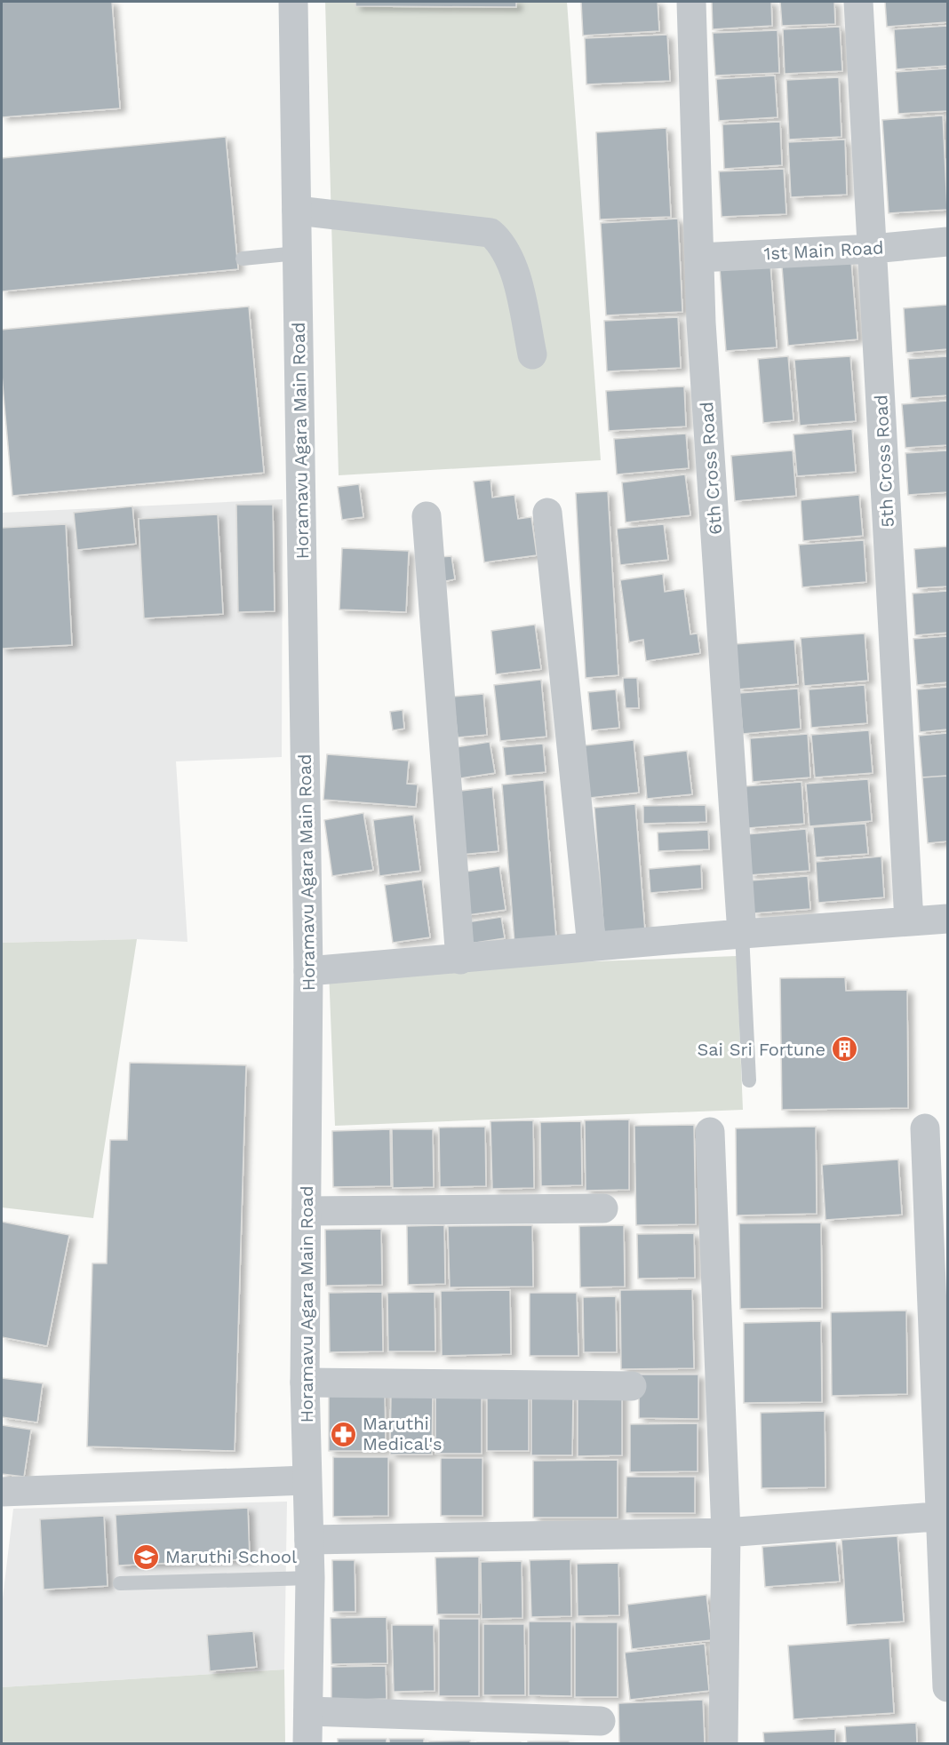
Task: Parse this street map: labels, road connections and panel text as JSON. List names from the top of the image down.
{
  "streets": {
    "street": [
      "1st Main Road",
      "Horamavu Agara Main Road",
      "5th Cross Road",
      "6th Cross Road"
    ]
  },
  "crossings": [
    ["1st Main Road", "5th Cross Road"],
    ["1st Main Road", "6th Cross Road"]
  ],
  "places": {
    "building": ["Sai Sri Fortune"],
    "pharmacy": ["Maruthi Medical's"],
    "school or university": ["Maruthi School"]
  }
}
